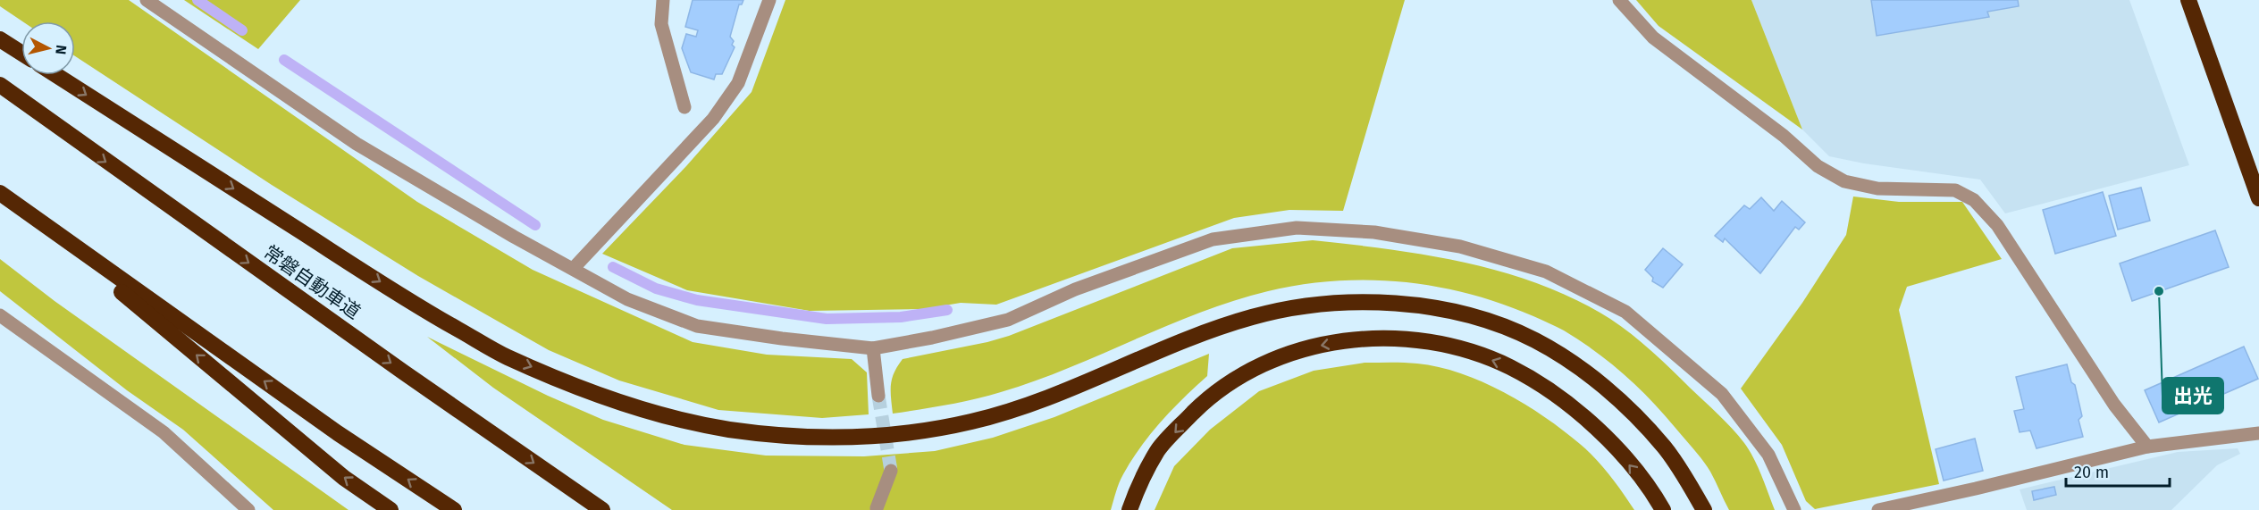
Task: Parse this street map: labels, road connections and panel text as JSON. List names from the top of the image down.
{
  "streets": {
    "highway": ["常磐自動車道"]
  },
  "places": ["出光"],
  "scale_bar": "20 m",
  "north": "right"
}
